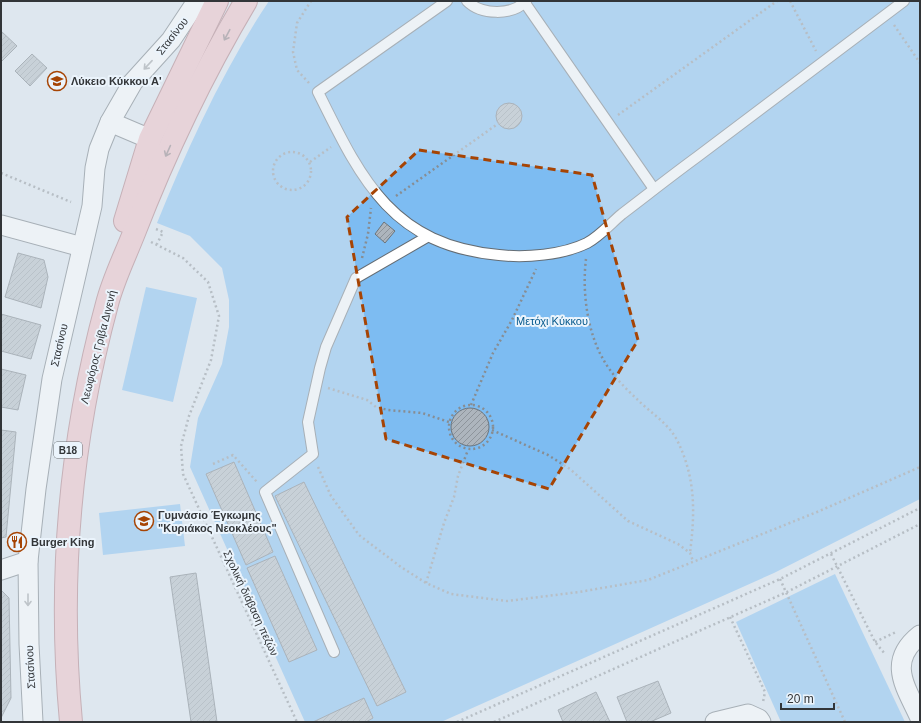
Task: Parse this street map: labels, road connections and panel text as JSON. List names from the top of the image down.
{
  "streets": {
    "main road": ["Λεωφόρος Γρίβα Διγενή", "B18"],
    "street": ["Στασίνου"],
    "path": ["Σχολική διάβαση πεζών"]
  },
  "one_way": ["Στασίνου"],
  "parks": ["Μετόχι Κύκκου"],
  "places": {
    "school or university": ["Λύκειο Κύκκου Α'", "Γυμνάσιο Έγκωμης \"Κυριάκος Νεοκλέους\""],
    "restaurant": ["Burger King"]
  },
  "scale_bar": "20 m"
}
